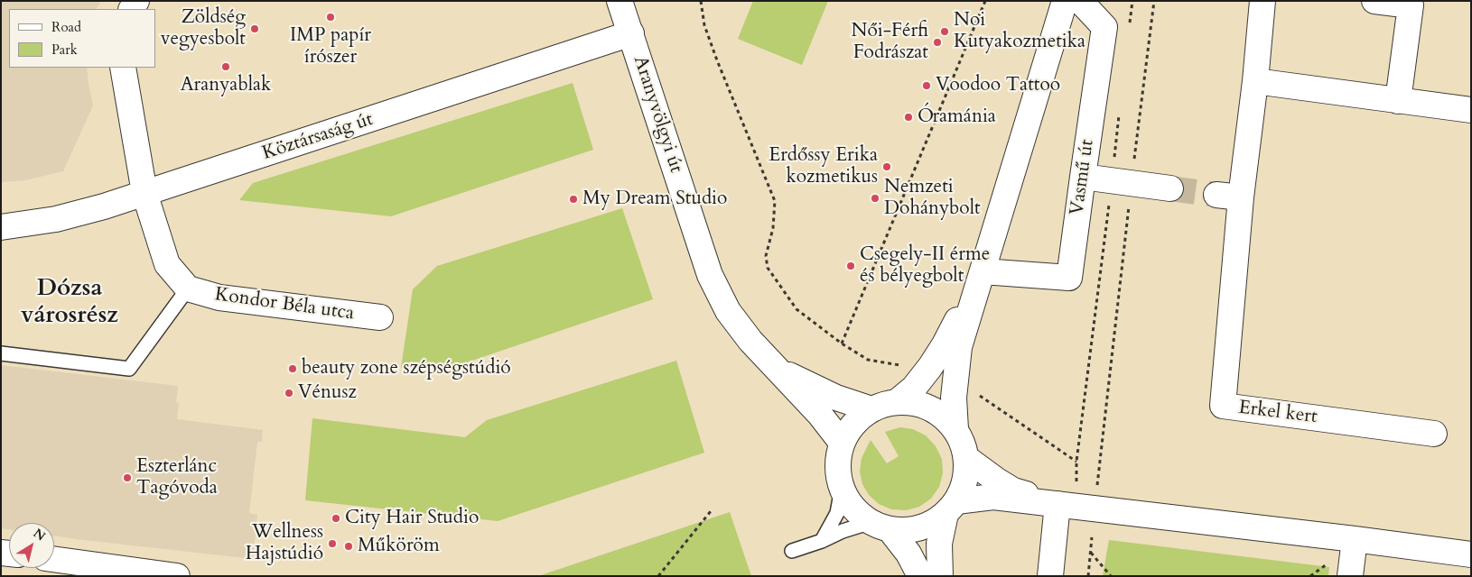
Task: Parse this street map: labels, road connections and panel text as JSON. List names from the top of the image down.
{
  "streets": {
    "street": [
      "Aranyvölgyi út",
      "Köztársaság út",
      "Vasmű út",
      "Kondor Béla utca",
      "Erkel kert"
    ]
  },
  "crossings": [
    ["Aranyvölgyi út", "Köztársaság út"],
    ["Köztársaság út", "Kondor Béla utca"]
  ],
  "districts": ["Dózsa városrész"],
  "places": [
    "IMP papír írószer",
    "Zöldség vegyesbolt",
    "Noi Kutyakozmetika",
    "Női-Férfi Fodrászat",
    "Aranyablak",
    "Voodoo Tattoo",
    "Óramánia",
    "Erdőssy Erika kozmetikus",
    "Nemzeti Dohánybolt",
    "My Dream Studio",
    "Csegely-II érme és bélyegbolt",
    "beauty zone szépségstúdió",
    "Vénusz",
    "Eszterlánc Tagóvoda",
    "City Hair Studio",
    "Wellness Hajstúdió",
    "Műköröm"
  ],
  "legend": ["Road", "Park"],
  "north": "top right"
}
